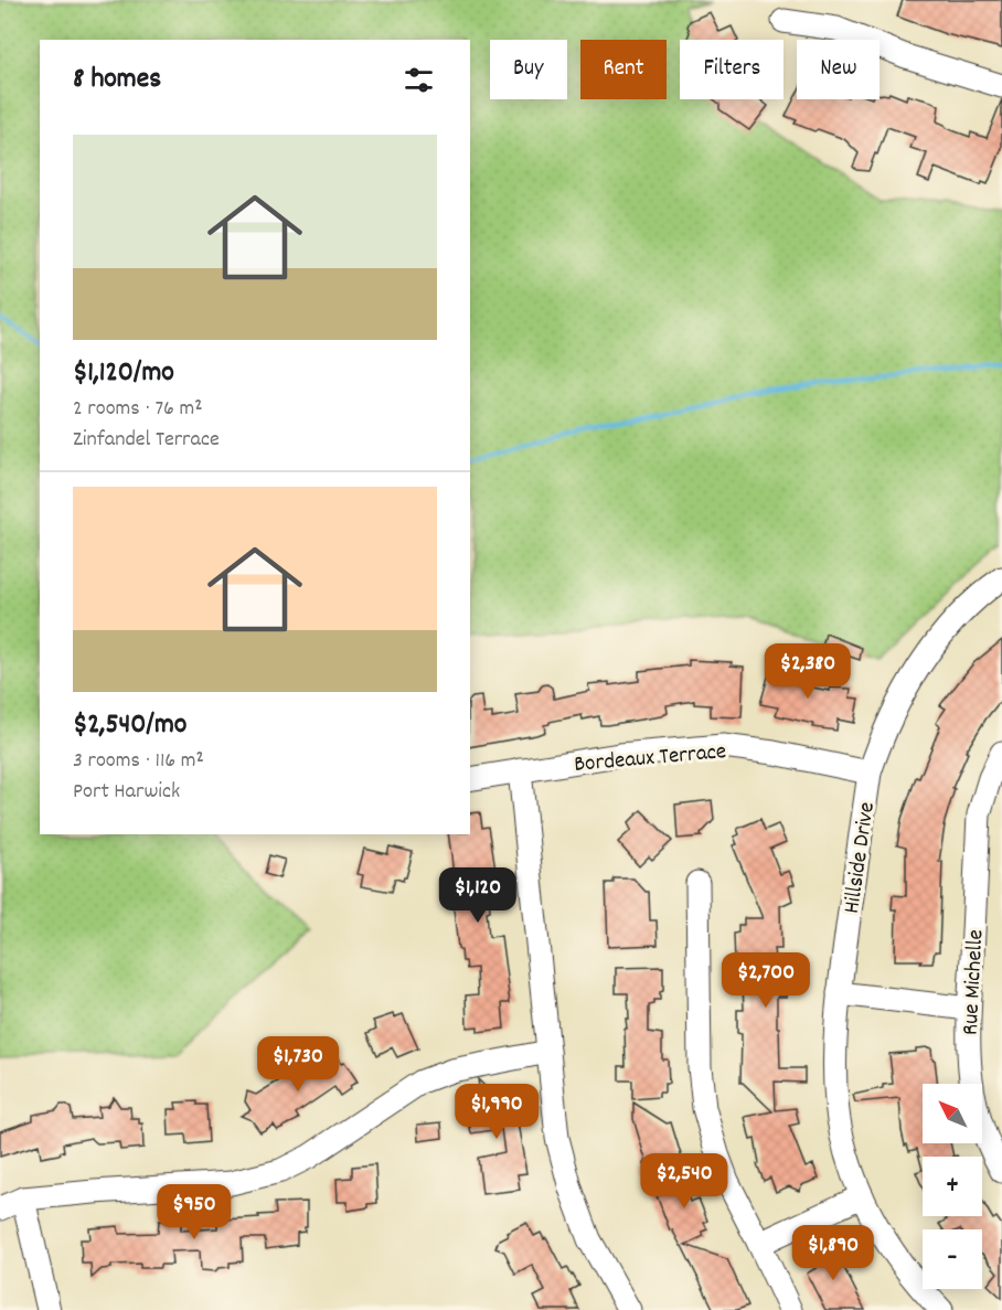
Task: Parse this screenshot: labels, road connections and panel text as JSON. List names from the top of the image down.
{
  "streets": {
    "street": ["Bordeaux Terrace", "Hillside Drive", "Rue Michelle"]
  },
  "crossings": [
    ["Bordeaux Terrace", "Hillside Drive"]
  ],
  "north": "top left",
  "page": {
    "chip": [
      "Buy",
      "Rent",
      "Filters",
      "New"
    ],
    "heading": "8 homes",
    "list": [
      {
        "name": "$1,120/mo",
        "note": "2 rooms · 76 m² · Zinfandel Terrace"
      },
      {
        "name": "$2,540/mo",
        "note": "3 rooms · 116 m² · Port Harwick"
      }
    ],
    "price": [
      "$2,380",
      "$1,120",
      "$2,700",
      "$1,730",
      "$1,990",
      "$2,540",
      "$950",
      "$1,890"
    ],
    "map_buttons": ["+", "−"]
  }
}
